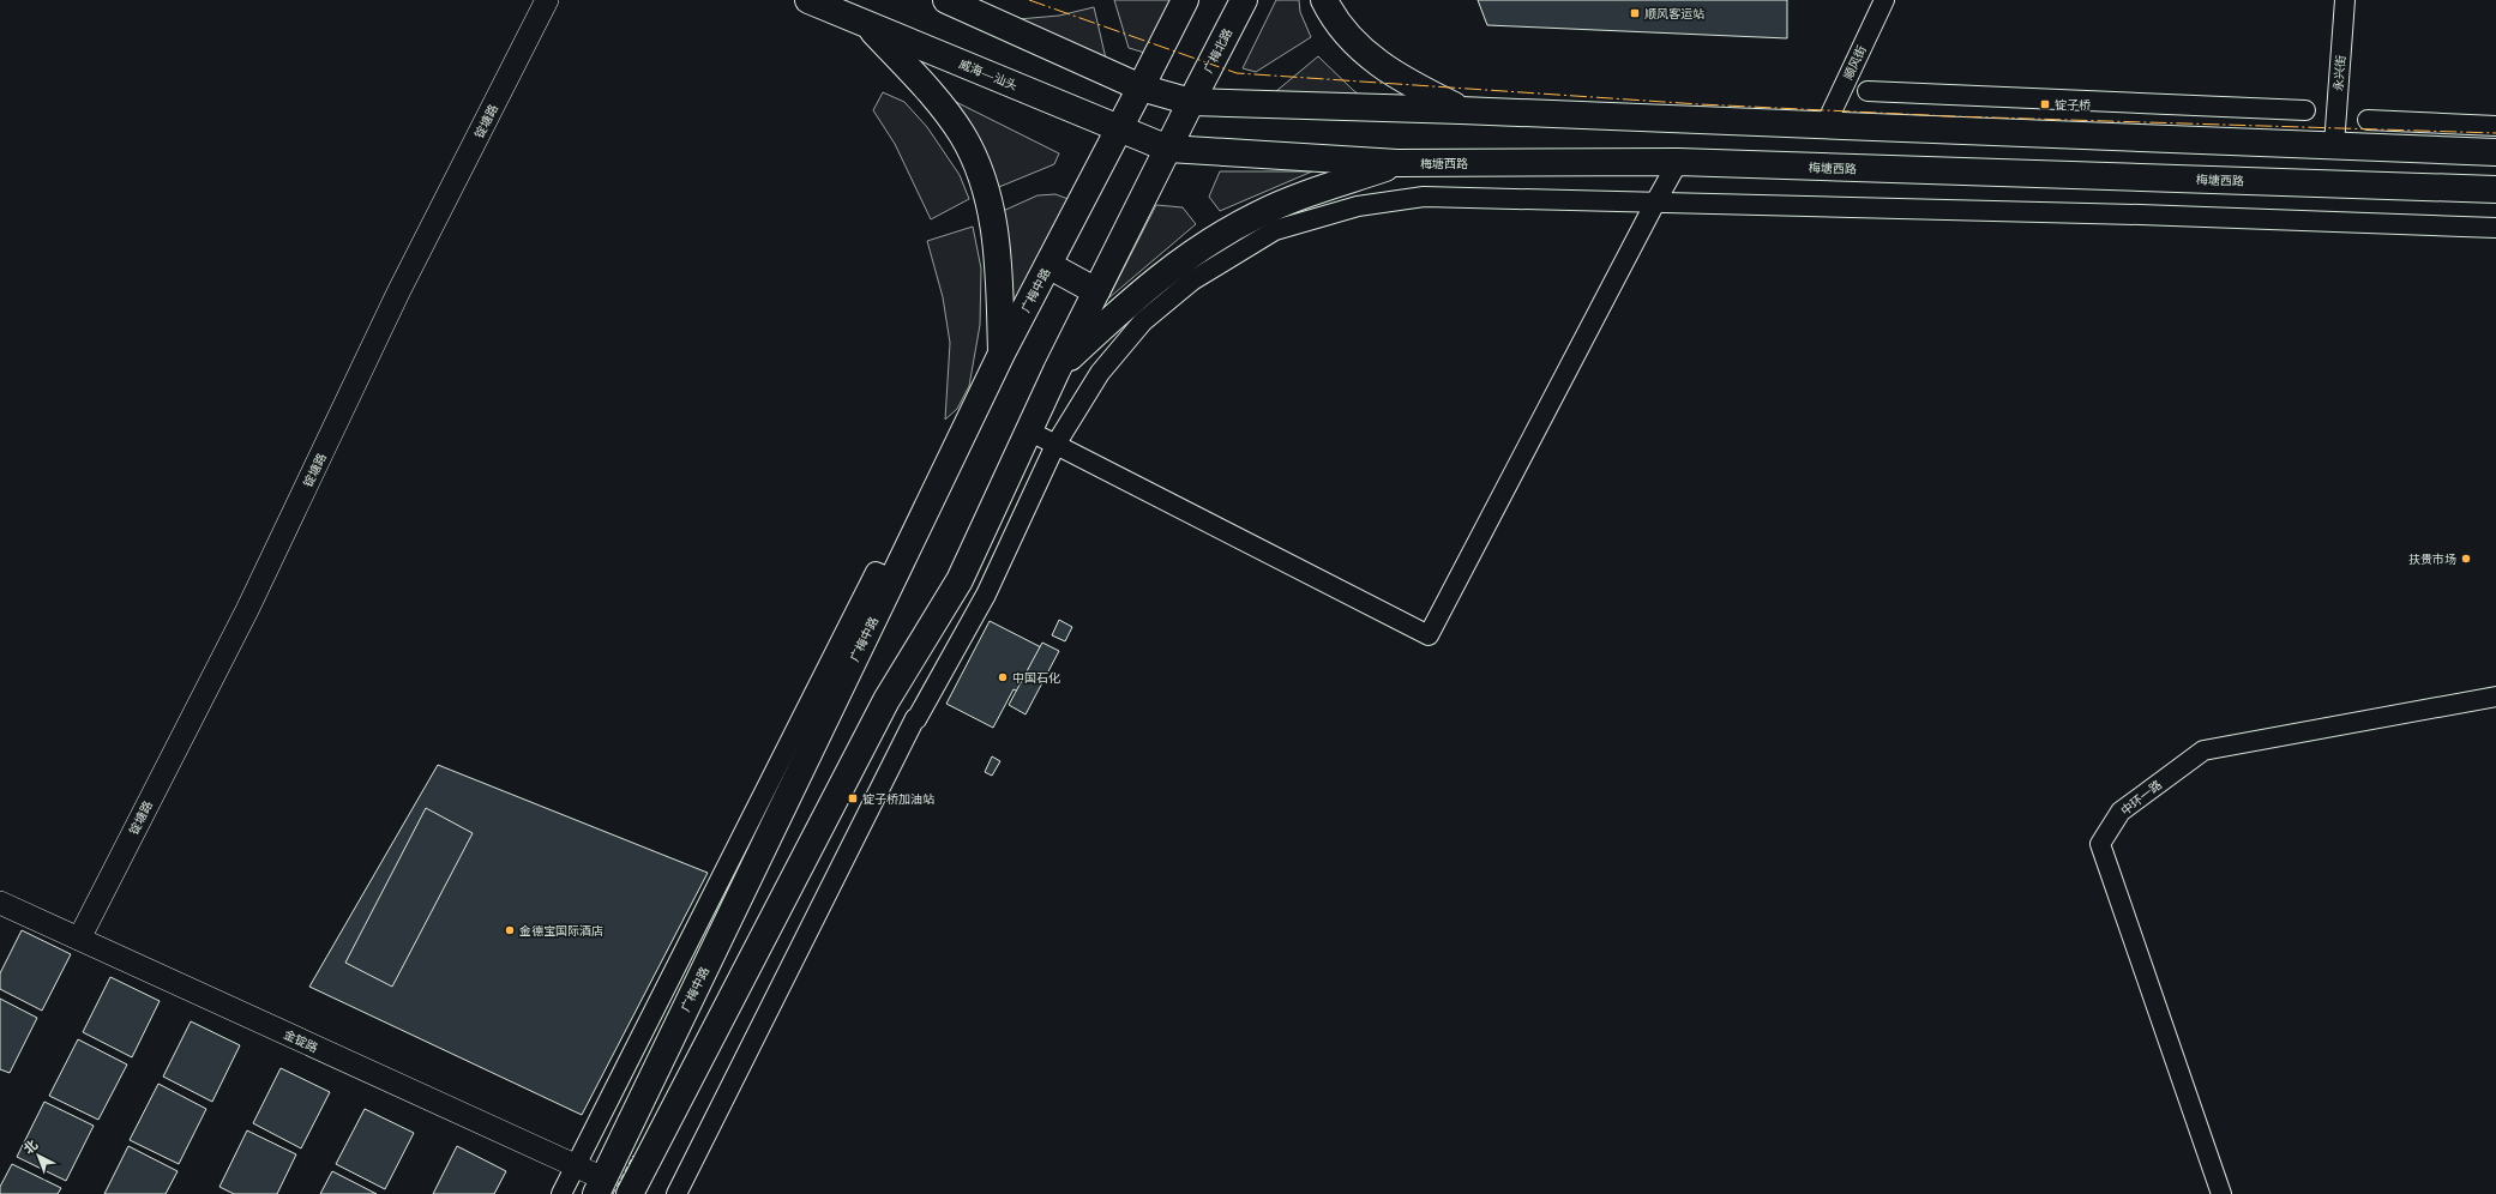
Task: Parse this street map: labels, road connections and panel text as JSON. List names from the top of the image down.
{
  "streets": {
    "main road": [
      "广梅北路",
      "威海—汕头",
      "梅塘西路",
      "广梅中路"
    ],
    "street": [
      "顺风街",
      "永兴街",
      "锭塘路",
      "中环一路",
      "金锭路"
    ]
  },
  "crossings": [
    ["威海—汕头", "梅塘西路"],
    ["威海—汕头", "广梅中路"],
    ["锭塘路", "金锭路"],
    ["广梅中路", "金锭路"]
  ],
  "places": {
    "transit": ["顺风客运站", "锭子桥", "锭子桥加油站"],
    "other": ["扶贵市场", "中国石化", "金德宝国际酒店"]
  },
  "north": "top left"
}
